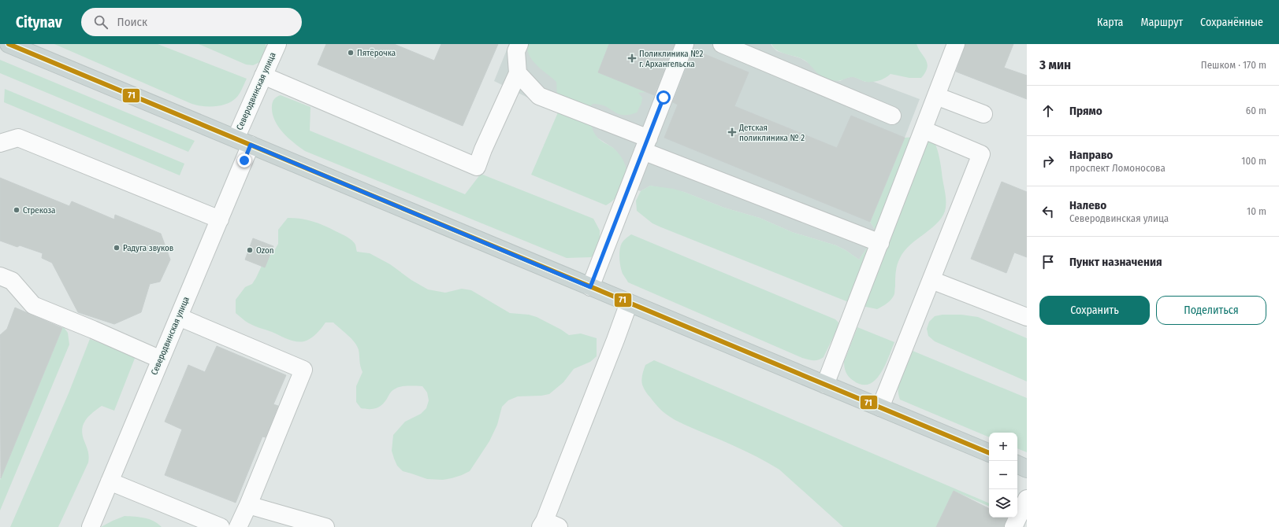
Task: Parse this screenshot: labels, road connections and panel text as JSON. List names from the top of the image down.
{
  "streets": {
    "street": ["Северодвинская улица"]
  },
  "places": {
    "other": [
      "Пятёрочка",
      "Стрекоза",
      "Радуга звуков",
      "Ozon"
    ],
    "health": ["Поликлиника №2 г. Архангельска", "Детская поликлиника № 2"]
  },
  "lines": ["transit line 71"],
  "page": {
    "header": "Citynav",
    "search": "Поиск",
    "nav": ["Карта", "Маршрут", "Сохранённые"],
    "heading": ["3 мин", "Пешком · 170 m"],
    "list": [
      ["Прямо", "60 m"],
      ["Направо", "проспект Ломоносова", "100 m"],
      ["Налево", "Северодвинская улица", "10 m"],
      "Пункт назначения"
    ],
    "buttons": ["Сохранить", "Поделиться"],
    "map_buttons": ["+", "−"]
  }
}
